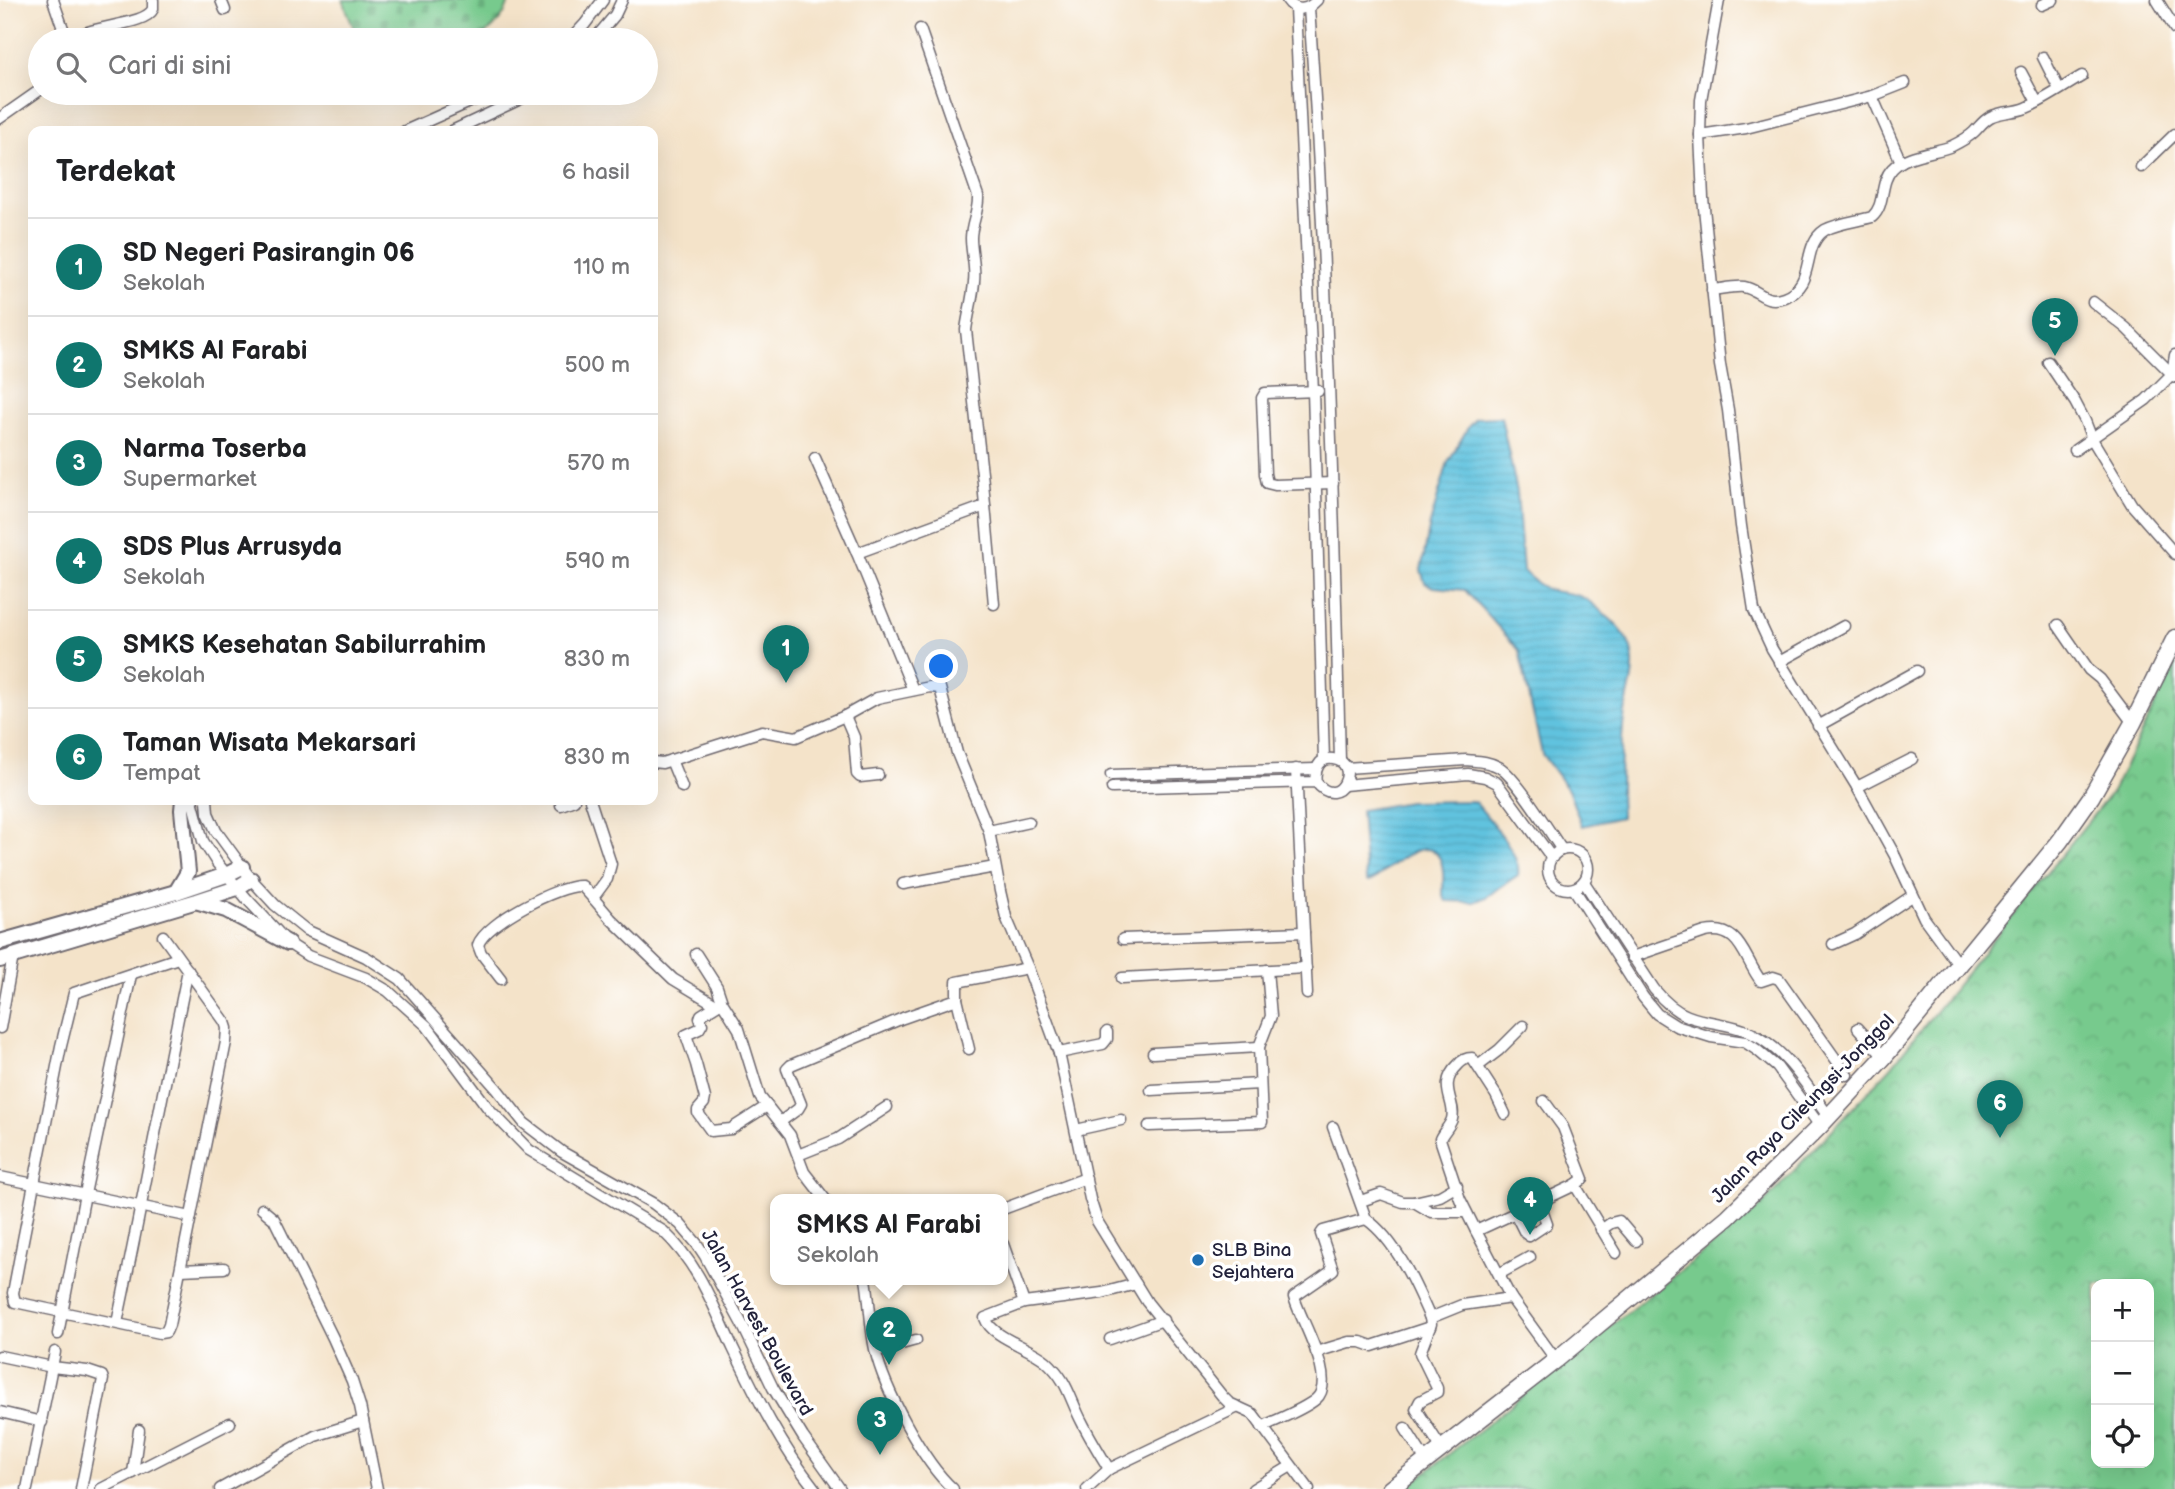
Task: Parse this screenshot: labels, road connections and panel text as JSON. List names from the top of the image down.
{
  "streets": {
    "main road": ["Jalan Raya Cileungsi-Jonggol"],
    "street": ["Jalan Harvest Boulevard"]
  },
  "places": ["SLB Bina Sejahtera"],
  "page": {
    "search": "Cari di sini",
    "heading": ["Terdekat", "6 hasil"],
    "list": [
      {
        "mark": "1",
        "name": "SD Negeri Pasirangin 06",
        "note": "Sekolah",
        "value": "110 m"
      },
      {
        "mark": "2",
        "name": "SMKS Al Farabi",
        "note": "Sekolah",
        "value": "500 m"
      },
      {
        "mark": "3",
        "name": "Narma Toserba",
        "note": "Supermarket",
        "value": "570 m"
      },
      {
        "mark": "4",
        "name": "SDS Plus Arrusyda",
        "note": "Sekolah",
        "value": "590 m"
      },
      {
        "mark": "5",
        "name": "SMKS Kesehatan Sabilurrahim",
        "note": "Sekolah",
        "value": "830 m"
      },
      {
        "mark": "6",
        "name": "Taman Wisata Mekarsari",
        "note": "Tempat",
        "value": "830 m"
      }
    ],
    "pins": [
      "5",
      "1",
      "6",
      "4",
      "2",
      "3"
    ],
    "popup": ["SMKS Al Farabi", "Sekolah"],
    "map_buttons": ["+", "−"]
  }
}
